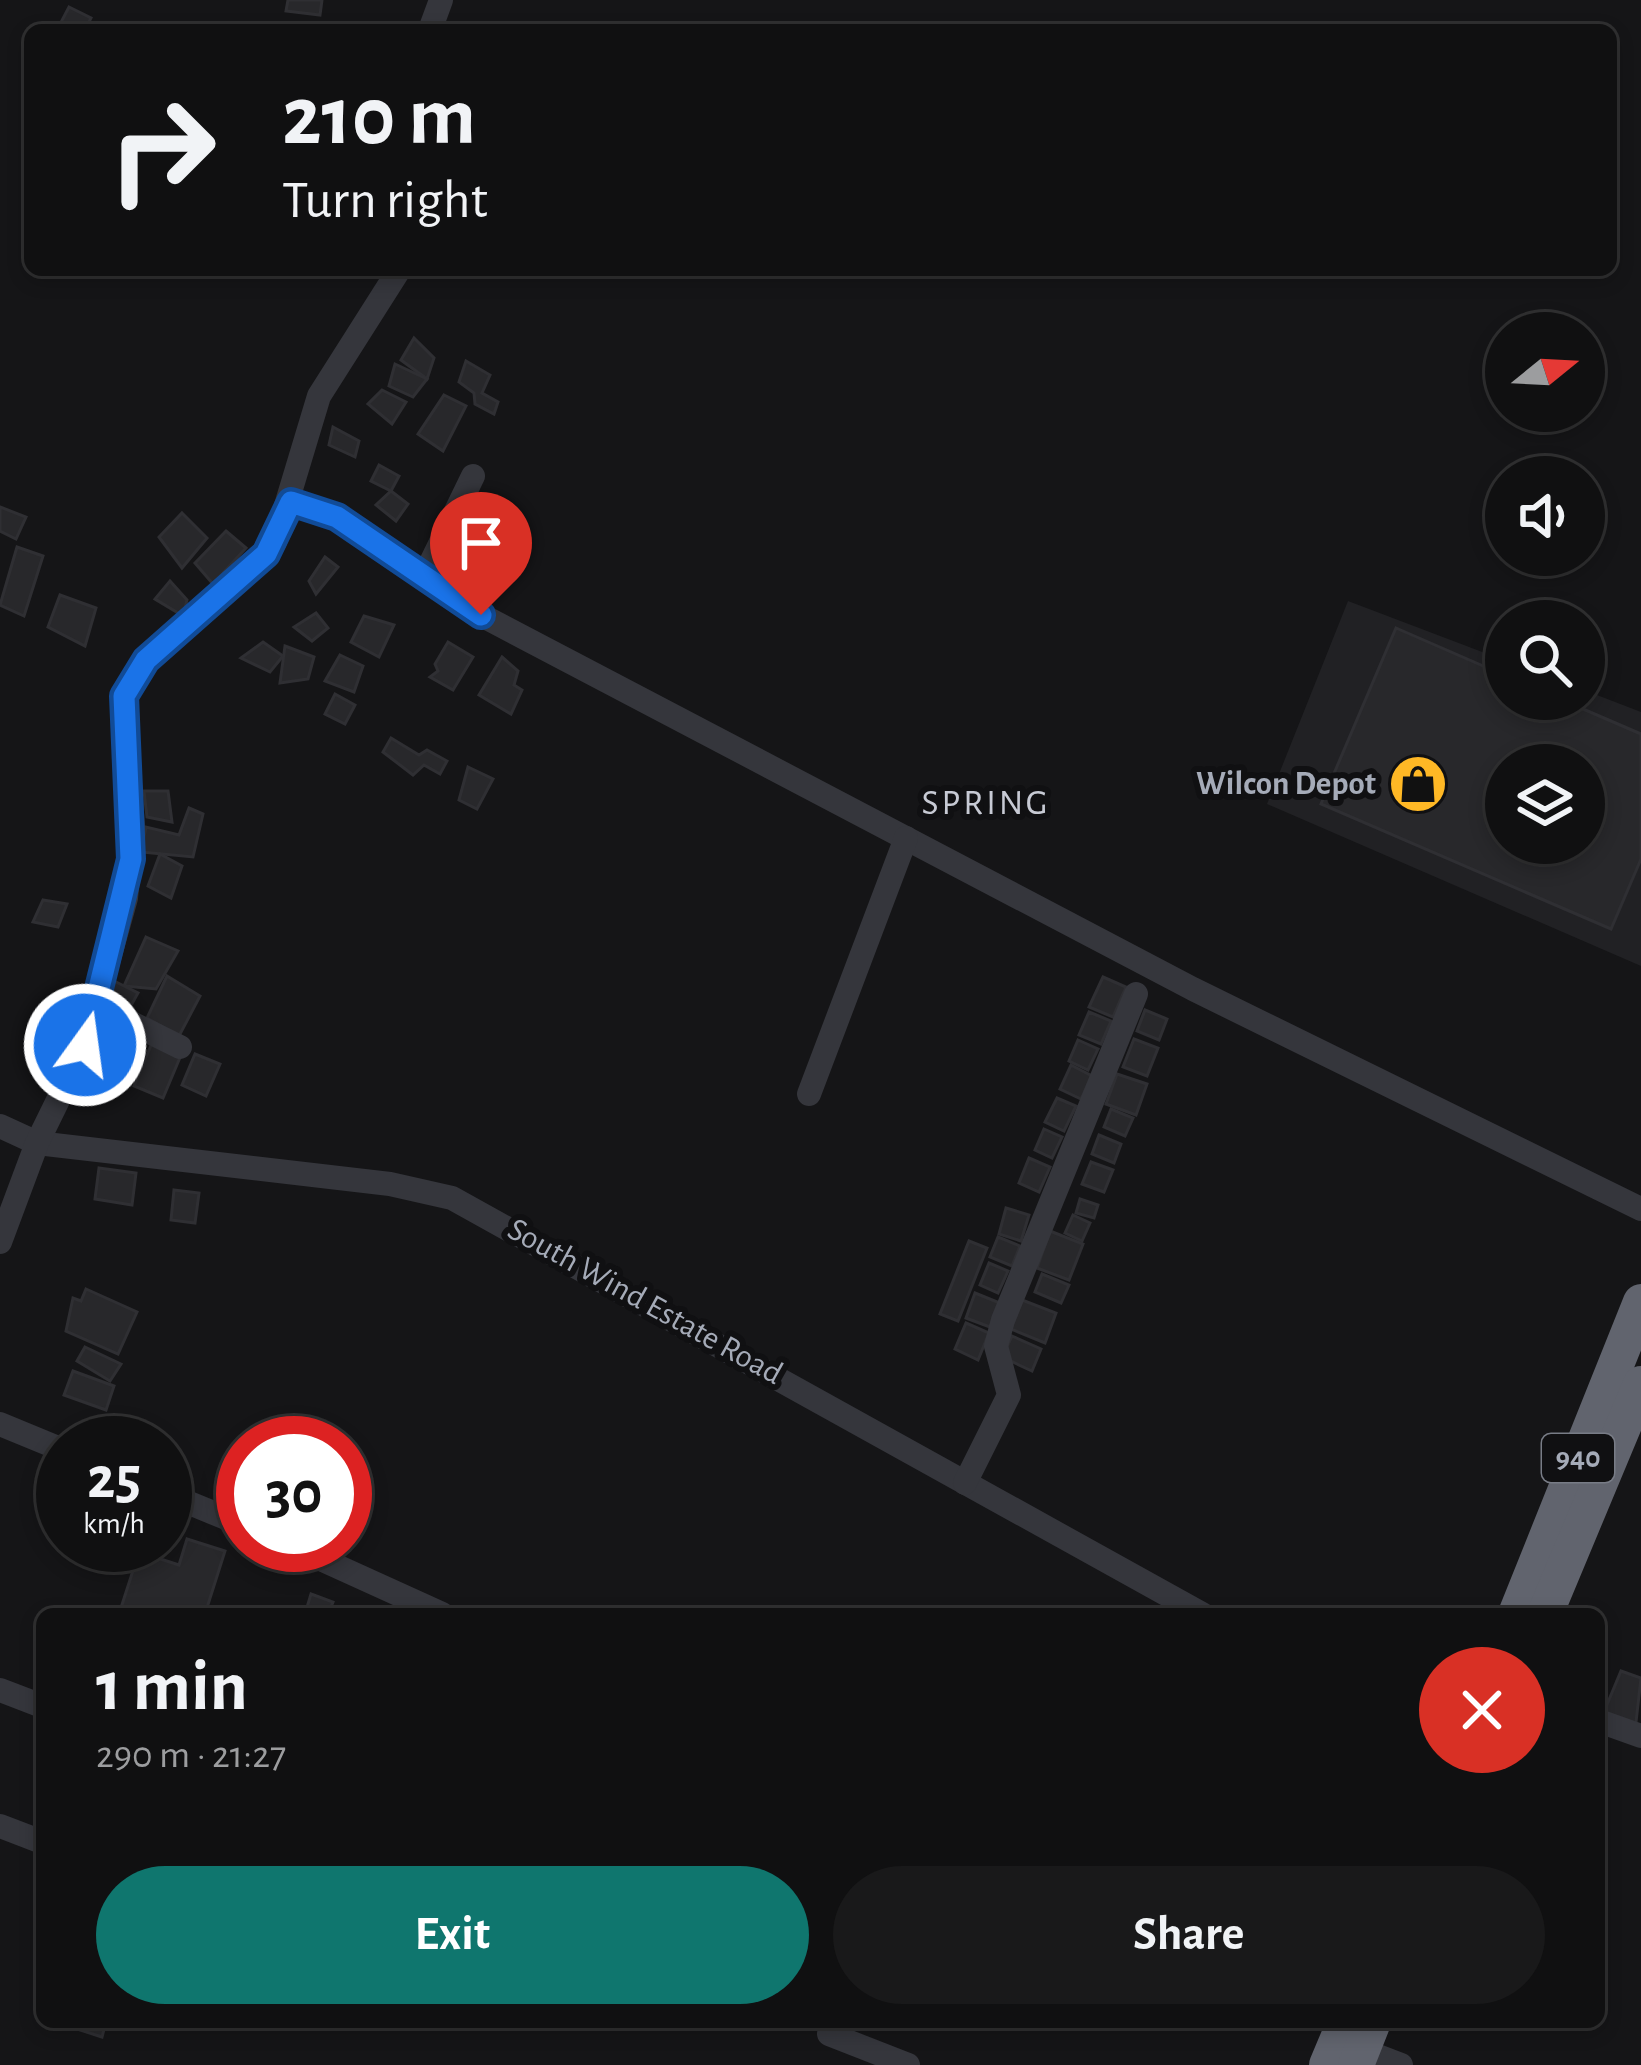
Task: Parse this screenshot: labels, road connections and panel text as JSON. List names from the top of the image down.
{
  "streets": {
    "highway": ["940"],
    "street": ["South Wind Estate Road"]
  },
  "districts": ["SPRING"],
  "places": {
    "shop": ["Wilcon Depot"]
  },
  "north": "right",
  "page": {
    "turn": ["210 m", "Turn right"],
    "speed": "25 km/h",
    "limit": "30",
    "heading": ["1 min", "290 m · 21:27"],
    "buttons": ["Exit", "Share"]
  }
}
